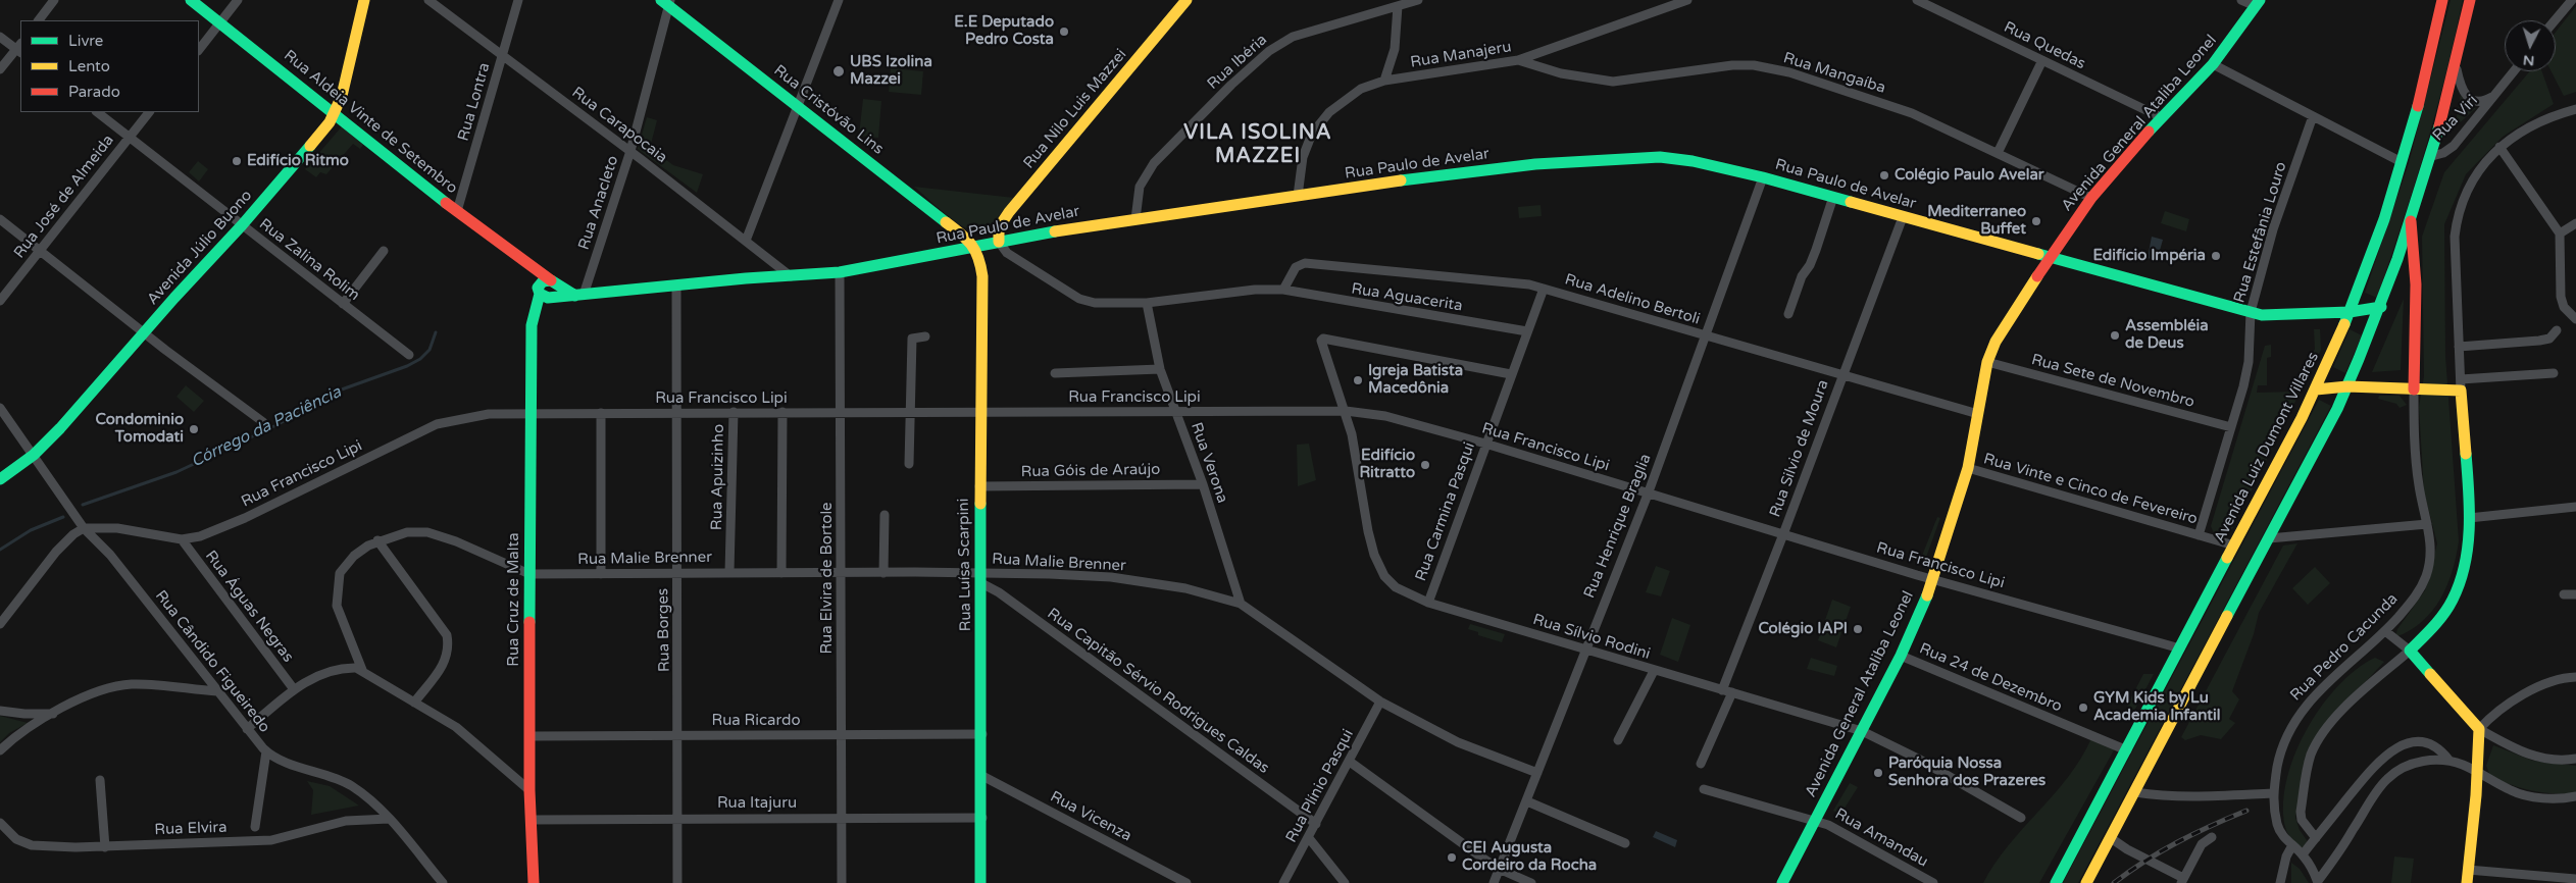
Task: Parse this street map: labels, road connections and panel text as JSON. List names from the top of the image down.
{
  "streets": {
    "street": [
      "Rua Quedas",
      "Rua Manajeru",
      "Rua Ibéria",
      "Rua Mangaíba",
      "Rua Lontra",
      "Rua Nilo Luis Mazzei",
      "Rua Cristóvão Lins",
      "Rua Viri",
      "Rua Aldeia Vinte de Setembro",
      "Avenida General Ataliba Leonel",
      "Rua Carapocaia",
      "Rua Paulo de Avelar",
      "Rua José de Almeida",
      "Rua Anacleto",
      "Rua Estefânia Louro",
      "Avenida Júlio Buono",
      "Rua Zalina Rolim",
      "Rua Aguacerita",
      "Rua Adelino Bertoli",
      "Rua Sete de Novembro",
      "Rua Francisco Lipi",
      "Avenida Luiz Dumont Villares",
      "Rua Silvio de Moura",
      "Rua Verona",
      "Rua Góis de Araújo",
      "Rua Apuizinho",
      "Rua Vinte e Cinco de Fevereiro",
      "Rua Carmina Pasqui",
      "Rua Henrique Braglia",
      "Rua Malie Brenner",
      "Rua Luísa Scarpini",
      "Rua Elvira de Bortole",
      "Rua Cruz de Malta",
      "Rua Águas Negras",
      "Rua Borges",
      "Rua Sílvio Rodini",
      "Rua Pedro Cacunda",
      "Rua Cândido Figueiredo",
      "Rua 24 de Dezembro",
      "Rua Capitão Sérvio Rodrigues Caldas",
      "Rua Ricardo",
      "Rua Plínio Pasqui",
      "Rua Itajuru",
      "Rua Vicenza",
      "Rua Elvira",
      "Rua Amandau"
    ]
  },
  "crossings": [
    ["Rua Quedas", "Avenida General Ataliba Leonel"],
    ["Rua Manajeru", "Rua Mangaíba"],
    ["Rua Manajeru", "Rua Paulo de Avelar"],
    ["Rua Ibéria", "Rua Paulo de Avelar"],
    ["Rua Mangaíba", "Avenida General Ataliba Leonel"],
    ["Rua Lontra", "Rua Aldeia Vinte de Setembro"],
    ["Rua Lontra", "Rua Carapocaia"],
    ["Rua Nilo Luis Mazzei", "Rua Paulo de Avelar"],
    ["Rua Nilo Luis Mazzei", "Rua Aguacerita"],
    ["Rua Cristóvão Lins", "Rua Paulo de Avelar"],
    ["Rua Cristóvão Lins", "Rua Anacleto"],
    ["Rua Cristóvão Lins", "Rua Luísa Scarpini"],
    ["Rua Aldeia Vinte de Setembro", "Avenida Júlio Buono"],
    ["Rua Aldeia Vinte de Setembro", "Rua Cruz de Malta"],
    ["Avenida General Ataliba Leonel", "Rua Paulo de Avelar"],
    ["Avenida General Ataliba Leonel", "Rua Adelino Bertoli"],
    ["Avenida General Ataliba Leonel", "Rua Sete de Novembro"],
    ["Avenida General Ataliba Leonel", "Rua Francisco Lipi"],
    ["Avenida General Ataliba Leonel", "Rua Vinte e Cinco de Fevereiro"],
    ["Avenida General Ataliba Leonel", "Rua Sílvio Rodini"],
    ["Avenida General Ataliba Leonel", "Rua 24 de Dezembro"],
    ["Avenida General Ataliba Leonel", "Rua Amandau"],
    ["Rua Carapocaia", "Rua Paulo de Avelar"],
    ["Rua Carapocaia", "Rua Anacleto"],
    ["Rua Paulo de Avelar", "Rua Anacleto"],
    ["Rua Paulo de Avelar", "Rua Estefânia Louro"],
    ["Rua Paulo de Avelar", "Rua Aguacerita"],
    ["Rua Paulo de Avelar", "Avenida Luiz Dumont Villares"],
    ["Rua Paulo de Avelar", "Rua Silvio de Moura"],
    ["Rua Paulo de Avelar", "Rua Henrique Braglia"],
    ["Rua Paulo de Avelar", "Rua Luísa Scarpini"],
    ["Rua Paulo de Avelar", "Rua Elvira de Bortole"],
    ["Rua Paulo de Avelar", "Rua Cruz de Malta"],
    ["Rua Paulo de Avelar", "Rua Borges"],
    ["Rua José de Almeida", "Rua Zalina Rolim"],
    ["Rua Estefânia Louro", "Rua Sete de Novembro"],
    ["Rua Estefânia Louro", "Rua Vinte e Cinco de Fevereiro"],
    ["Avenida Júlio Buono", "Rua Zalina Rolim"],
    ["Avenida Júlio Buono", "Rua Cândido Figueiredo"],
    ["Rua Aguacerita", "Rua Adelino Bertoli"],
    ["Rua Aguacerita", "Rua Verona"],
    ["Rua Aguacerita", "Rua Carmina Pasqui"],
    ["Rua Adelino Bertoli", "Rua Silvio de Moura"],
    ["Rua Adelino Bertoli", "Rua Carmina Pasqui"],
    ["Rua Adelino Bertoli", "Rua Henrique Braglia"],
    ["Rua Francisco Lipi", "Avenida Luiz Dumont Villares"],
    ["Rua Francisco Lipi", "Rua Silvio de Moura"],
    ["Rua Francisco Lipi", "Rua Verona"],
    ["Rua Francisco Lipi", "Rua Apuizinho"],
    ["Rua Francisco Lipi", "Rua Carmina Pasqui"],
    ["Rua Francisco Lipi", "Rua Henrique Braglia"],
    ["Rua Francisco Lipi", "Rua Luísa Scarpini"],
    ["Rua Francisco Lipi", "Rua Elvira de Bortole"],
    ["Rua Francisco Lipi", "Rua Cruz de Malta"],
    ["Rua Francisco Lipi", "Rua Águas Negras"],
    ["Rua Francisco Lipi", "Rua Borges"],
    ["Rua Francisco Lipi", "Rua Sílvio Rodini"],
    ["Rua Francisco Lipi", "Rua Cândido Figueiredo"],
    ["Avenida Luiz Dumont Villares", "Rua Vinte e Cinco de Fevereiro"],
    ["Avenida Luiz Dumont Villares", "Rua 24 de Dezembro"],
    ["Rua Silvio de Moura", "Rua Sílvio Rodini"],
    ["Rua Verona", "Rua Góis de Araújo"],
    ["Rua Verona", "Rua Malie Brenner"],
    ["Rua Góis de Araújo", "Rua Luísa Scarpini"],
    ["Rua Apuizinho", "Rua Malie Brenner"],
    ["Rua Carmina Pasqui", "Rua Sílvio Rodini"],
    ["Rua Henrique Braglia", "Rua Malie Brenner"],
    ["Rua Henrique Braglia", "Rua Sílvio Rodini"],
    ["Rua Malie Brenner", "Rua Luísa Scarpini"],
    ["Rua Malie Brenner", "Rua Elvira de Bortole"],
    ["Rua Malie Brenner", "Rua Cruz de Malta"],
    ["Rua Malie Brenner", "Rua Borges"],
    ["Rua Malie Brenner", "Rua Capitão Sérvio Rodrigues Caldas"],
    ["Rua Malie Brenner", "Rua Plínio Pasqui"],
    ["Rua Luísa Scarpini", "Rua Capitão Sérvio Rodrigues Caldas"],
    ["Rua Luísa Scarpini", "Rua Ricardo"],
    ["Rua Luísa Scarpini", "Rua Itajuru"],
    ["Rua Luísa Scarpini", "Rua Vicenza"],
    ["Rua Elvira de Bortole", "Rua Ricardo"],
    ["Rua Elvira de Bortole", "Rua Itajuru"],
    ["Rua Cruz de Malta", "Rua Ricardo"],
    ["Rua Cruz de Malta", "Rua Itajuru"],
    ["Rua Borges", "Rua Ricardo"],
    ["Rua Borges", "Rua Itajuru"],
    ["Rua Cândido Figueiredo", "Rua Elvira"],
    ["Rua Capitão Sérvio Rodrigues Caldas", "Rua Plínio Pasqui"]
  ],
  "districts": ["VILA ISOLINA MAZZEI"],
  "water": ["Córrego da Paciência"],
  "places": [
    "E.E Deputado Pedro Costa",
    "UBS Izolina Mazzei",
    "Edifício Ritmo",
    "Colégio Paulo Avelar",
    "Mediterraneo Buffet",
    "Edifício Impéria",
    "Assembléia de Deus",
    "Igreja Batista Macedônia",
    "Condominio Tomodati",
    "Edifício Ritratto",
    "Colégio IAPI",
    "GYM Kids by Lu Academia Infantil",
    "Paróquia Nossa Senhora dos Prazeres",
    "CEI Augusta Cordeiro da Rocha"
  ],
  "legend": ["Livre", "Lento", "Parado"],
  "north": "bottom"
}
